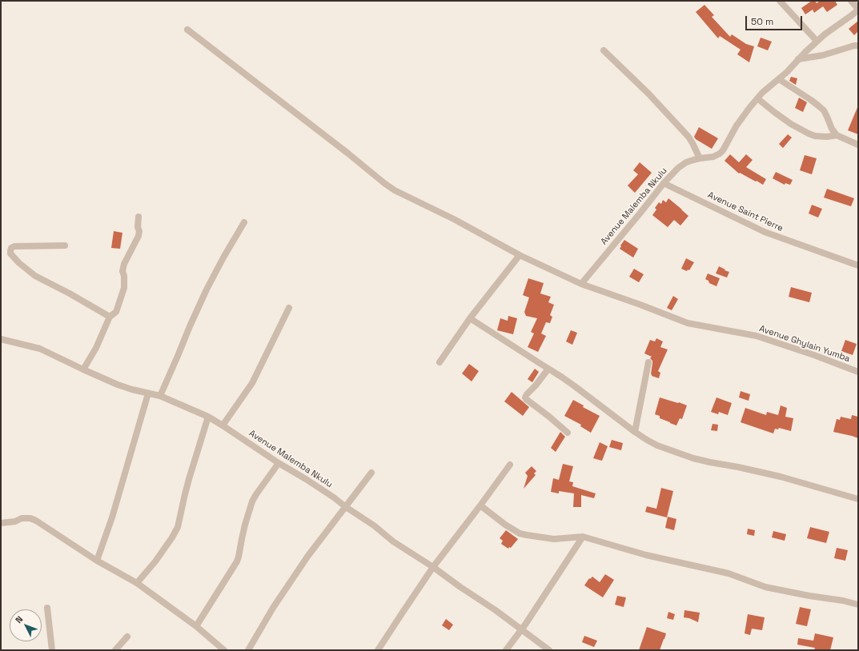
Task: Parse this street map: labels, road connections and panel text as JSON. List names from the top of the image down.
{
  "streets": {
    "street": ["Avenue Malemba Nkulu", "Avenue Saint Pierre", "Avenue Ghylain Yumba"]
  },
  "crossings": [
    ["Avenue Malemba Nkulu", "Avenue Saint Pierre"],
    ["Avenue Malemba Nkulu", "Avenue Ghylain Yumba"]
  ],
  "scale_bar": "50 m",
  "north": "top left"
}
